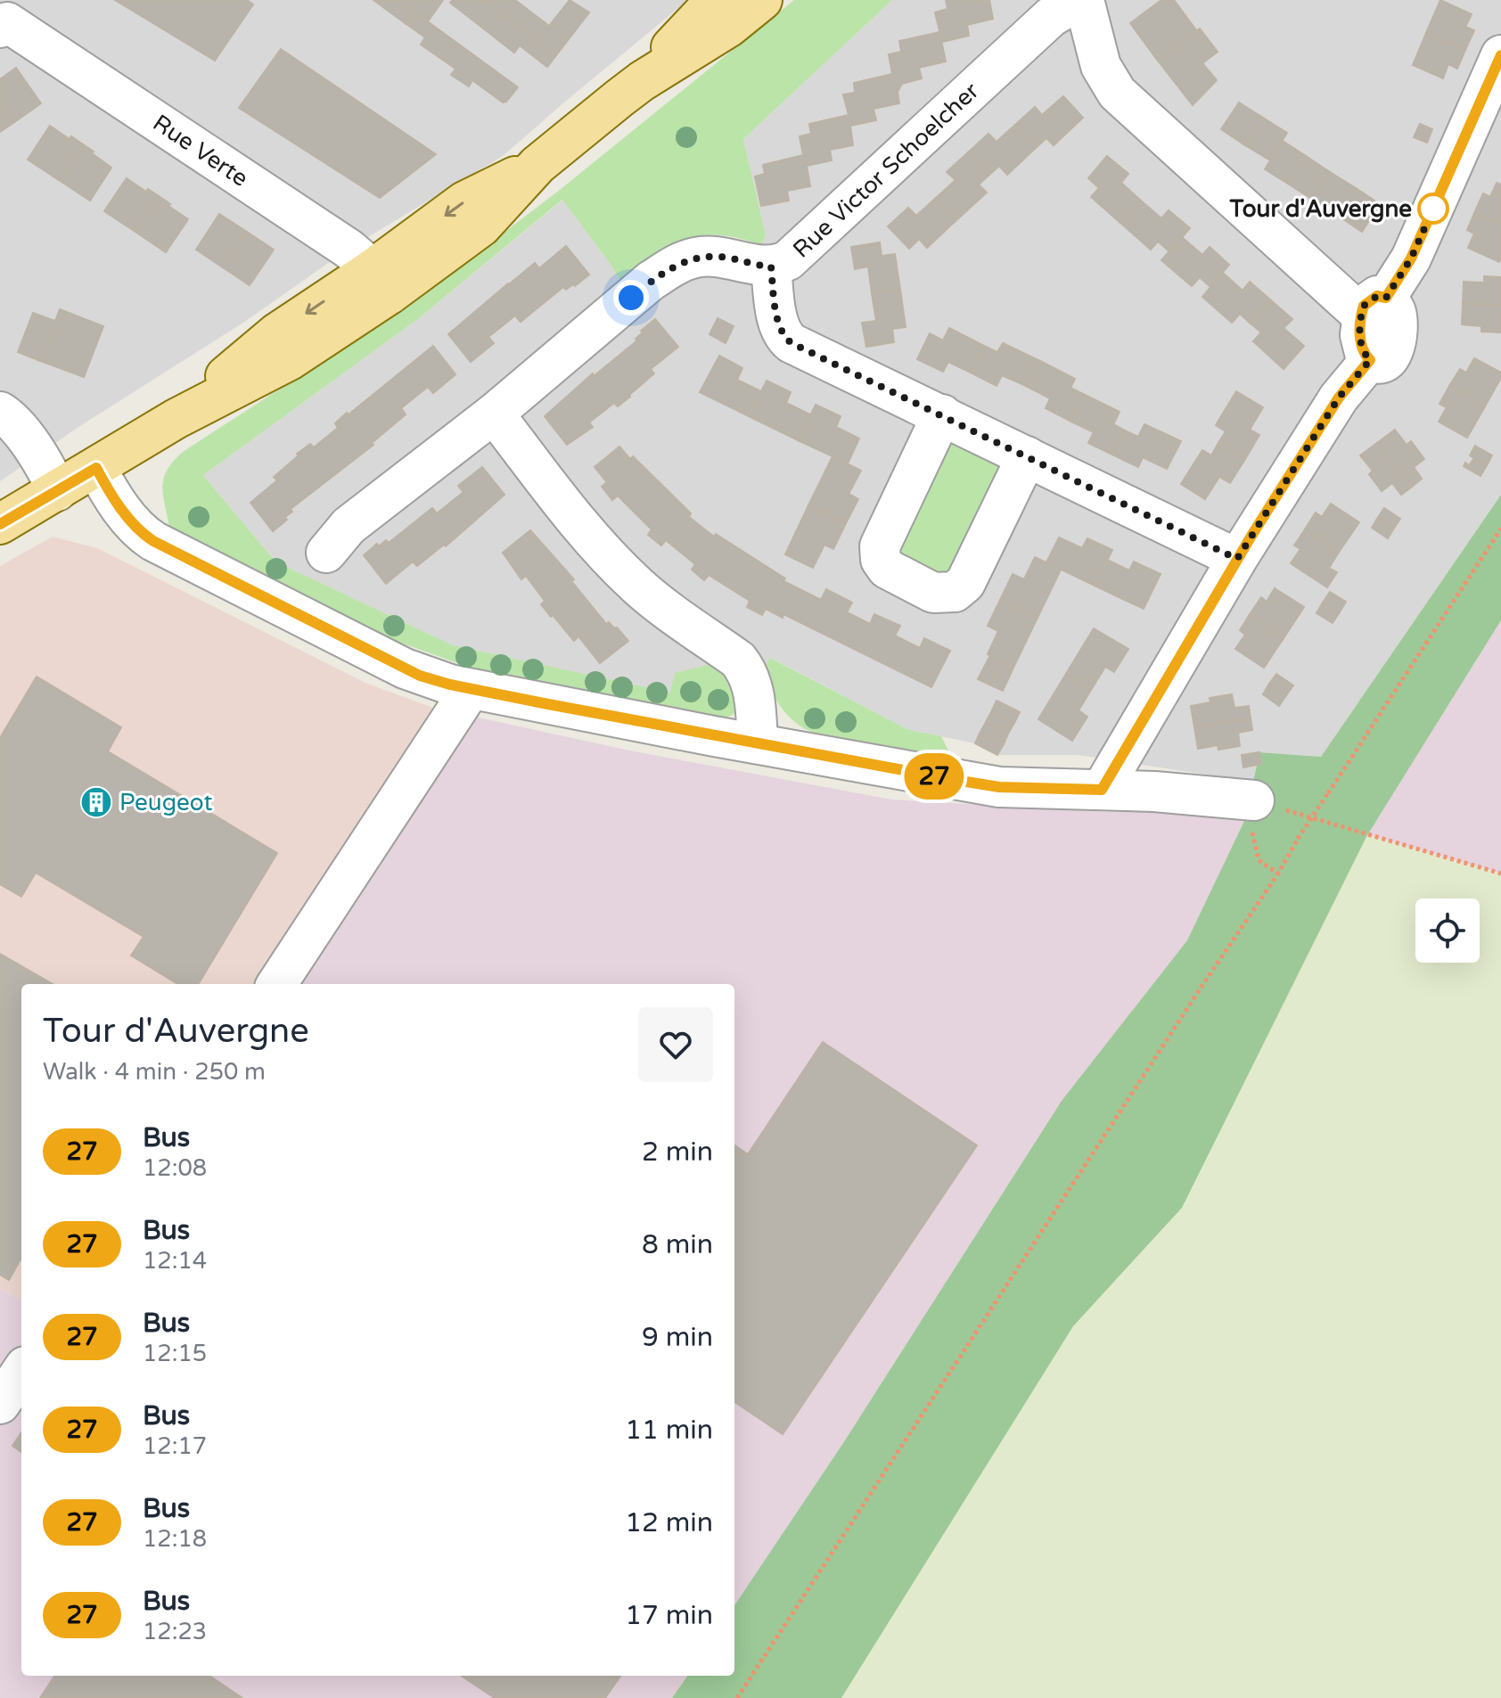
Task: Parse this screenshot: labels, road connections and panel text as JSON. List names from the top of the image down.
{
  "streets": {
    "street": ["Rue Verte", "Rue Victor Schoelcher"]
  },
  "places": {
    "other": ["Tour d'Auvergne"],
    "building": ["Peugeot"]
  },
  "lines": ["bus line 27"],
  "page": {
    "on_map": "27",
    "heading": ["Tour d'Auvergne", "Walk · 4 min · 250 m"],
    "list": [
      {
        "mark": "27",
        "name": "Bus",
        "note": "12:08",
        "value": "2 min"
      },
      {
        "mark": "27",
        "name": "Bus",
        "note": "12:14",
        "value": "8 min"
      },
      {
        "mark": "27",
        "name": "Bus",
        "note": "12:15",
        "value": "9 min"
      },
      {
        "mark": "27",
        "name": "Bus",
        "note": "12:17",
        "value": "11 min"
      },
      {
        "mark": "27",
        "name": "Bus",
        "note": "12:18",
        "value": "12 min"
      },
      {
        "mark": "27",
        "name": "Bus",
        "note": "12:23",
        "value": "17 min"
      }
    ]
  }
}
